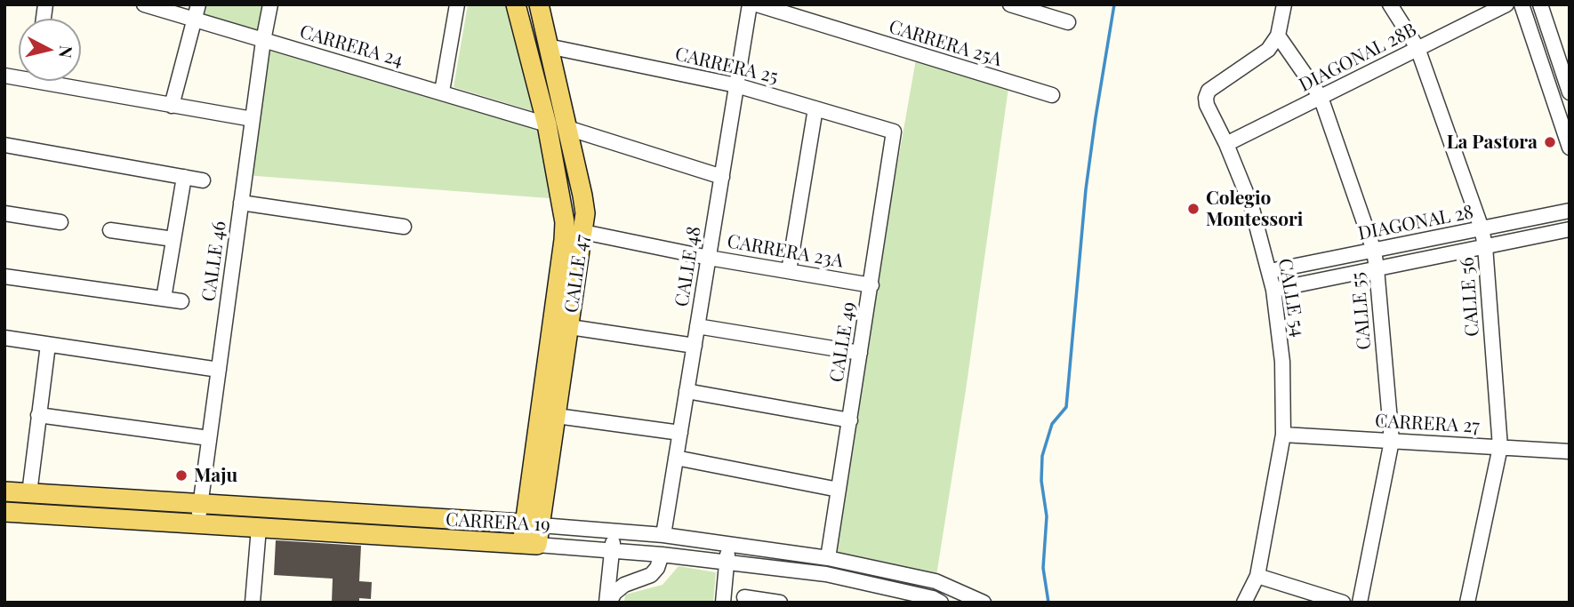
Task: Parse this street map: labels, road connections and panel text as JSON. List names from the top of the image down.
{
  "streets": {
    "main road": ["CALLE 47", "CARRERA 19"],
    "street": [
      "CARRERA 25A",
      "CARRERA 24",
      "DIAGONAL 28B",
      "CARRERA 25",
      "DIAGONAL 28",
      "CARRERA 23A",
      "CALLE 46",
      "CALLE 48",
      "CALLE 56",
      "CALLE 54",
      "CALLE 55",
      "CALLE 49",
      "CARRERA 27"
    ]
  },
  "crossings": [
    ["CARRERA 24", "CALLE 46"],
    ["CARRERA 24", "CALLE 47"],
    ["DIAGONAL 28B", "CALLE 56"],
    ["DIAGONAL 28B", "CALLE 54"],
    ["DIAGONAL 28B", "CALLE 55"],
    ["CARRERA 25", "CALLE 48"],
    ["CARRERA 25", "CALLE 47"],
    ["CARRERA 25", "CALLE 49"],
    ["DIAGONAL 28", "CALLE 56"],
    ["DIAGONAL 28", "CALLE 54"],
    ["DIAGONAL 28", "CALLE 55"],
    ["CARRERA 23A", "CALLE 48"],
    ["CARRERA 23A", "CALLE 47"],
    ["CARRERA 23A", "CALLE 49"],
    ["CALLE 46", "CARRERA 19"],
    ["CALLE 48", "CARRERA 19"],
    ["CALLE 47", "CARRERA 19"],
    ["CALLE 56", "CARRERA 27"],
    ["CALLE 54", "CALLE 55"],
    ["CALLE 54", "CARRERA 27"],
    ["CALLE 55", "CARRERA 27"],
    ["CALLE 49", "CARRERA 19"]
  ],
  "places": ["La Pastora", "Colegio Montessori", "Maju"],
  "north": "right"
}
